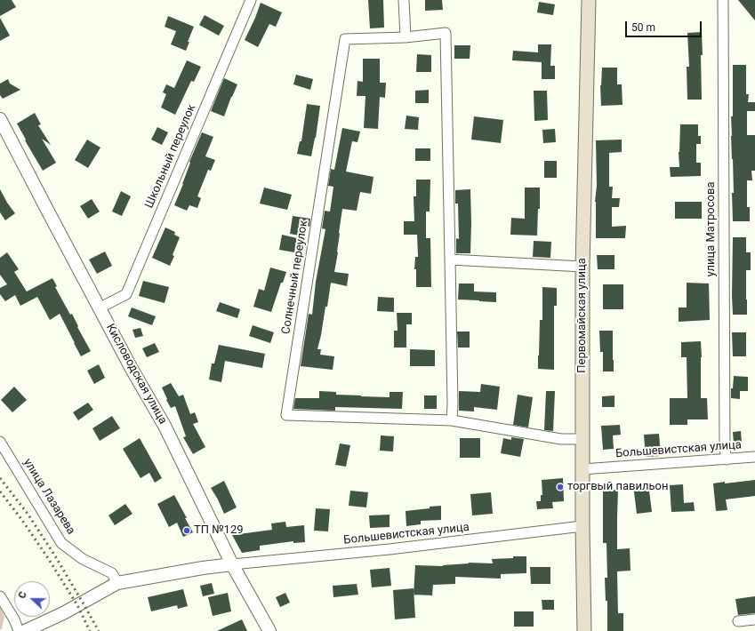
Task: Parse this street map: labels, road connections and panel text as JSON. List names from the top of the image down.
{
  "streets": {
    "main road": ["Первомайская улица"],
    "street": [
      "Школьный переулок",
      "улица Матросова",
      "Солнечный переулок",
      "Кисловодская улица",
      "Большевистская улица",
      "улица Лазарева"
    ]
  },
  "crossings": [
    ["Школьный переулок", "Кисловодская улица"],
    ["улица Матросова", "Большевистская улица"],
    ["Солнечный переулок", "Первомайская улица"],
    ["Первомайская улица", "Большевистская улица"],
    ["Кисловодская улица", "Большевистская улица"]
  ],
  "places": ["торгвый павильон", "ТП №129"],
  "scale_bar": "50 m",
  "north": "left"
}
